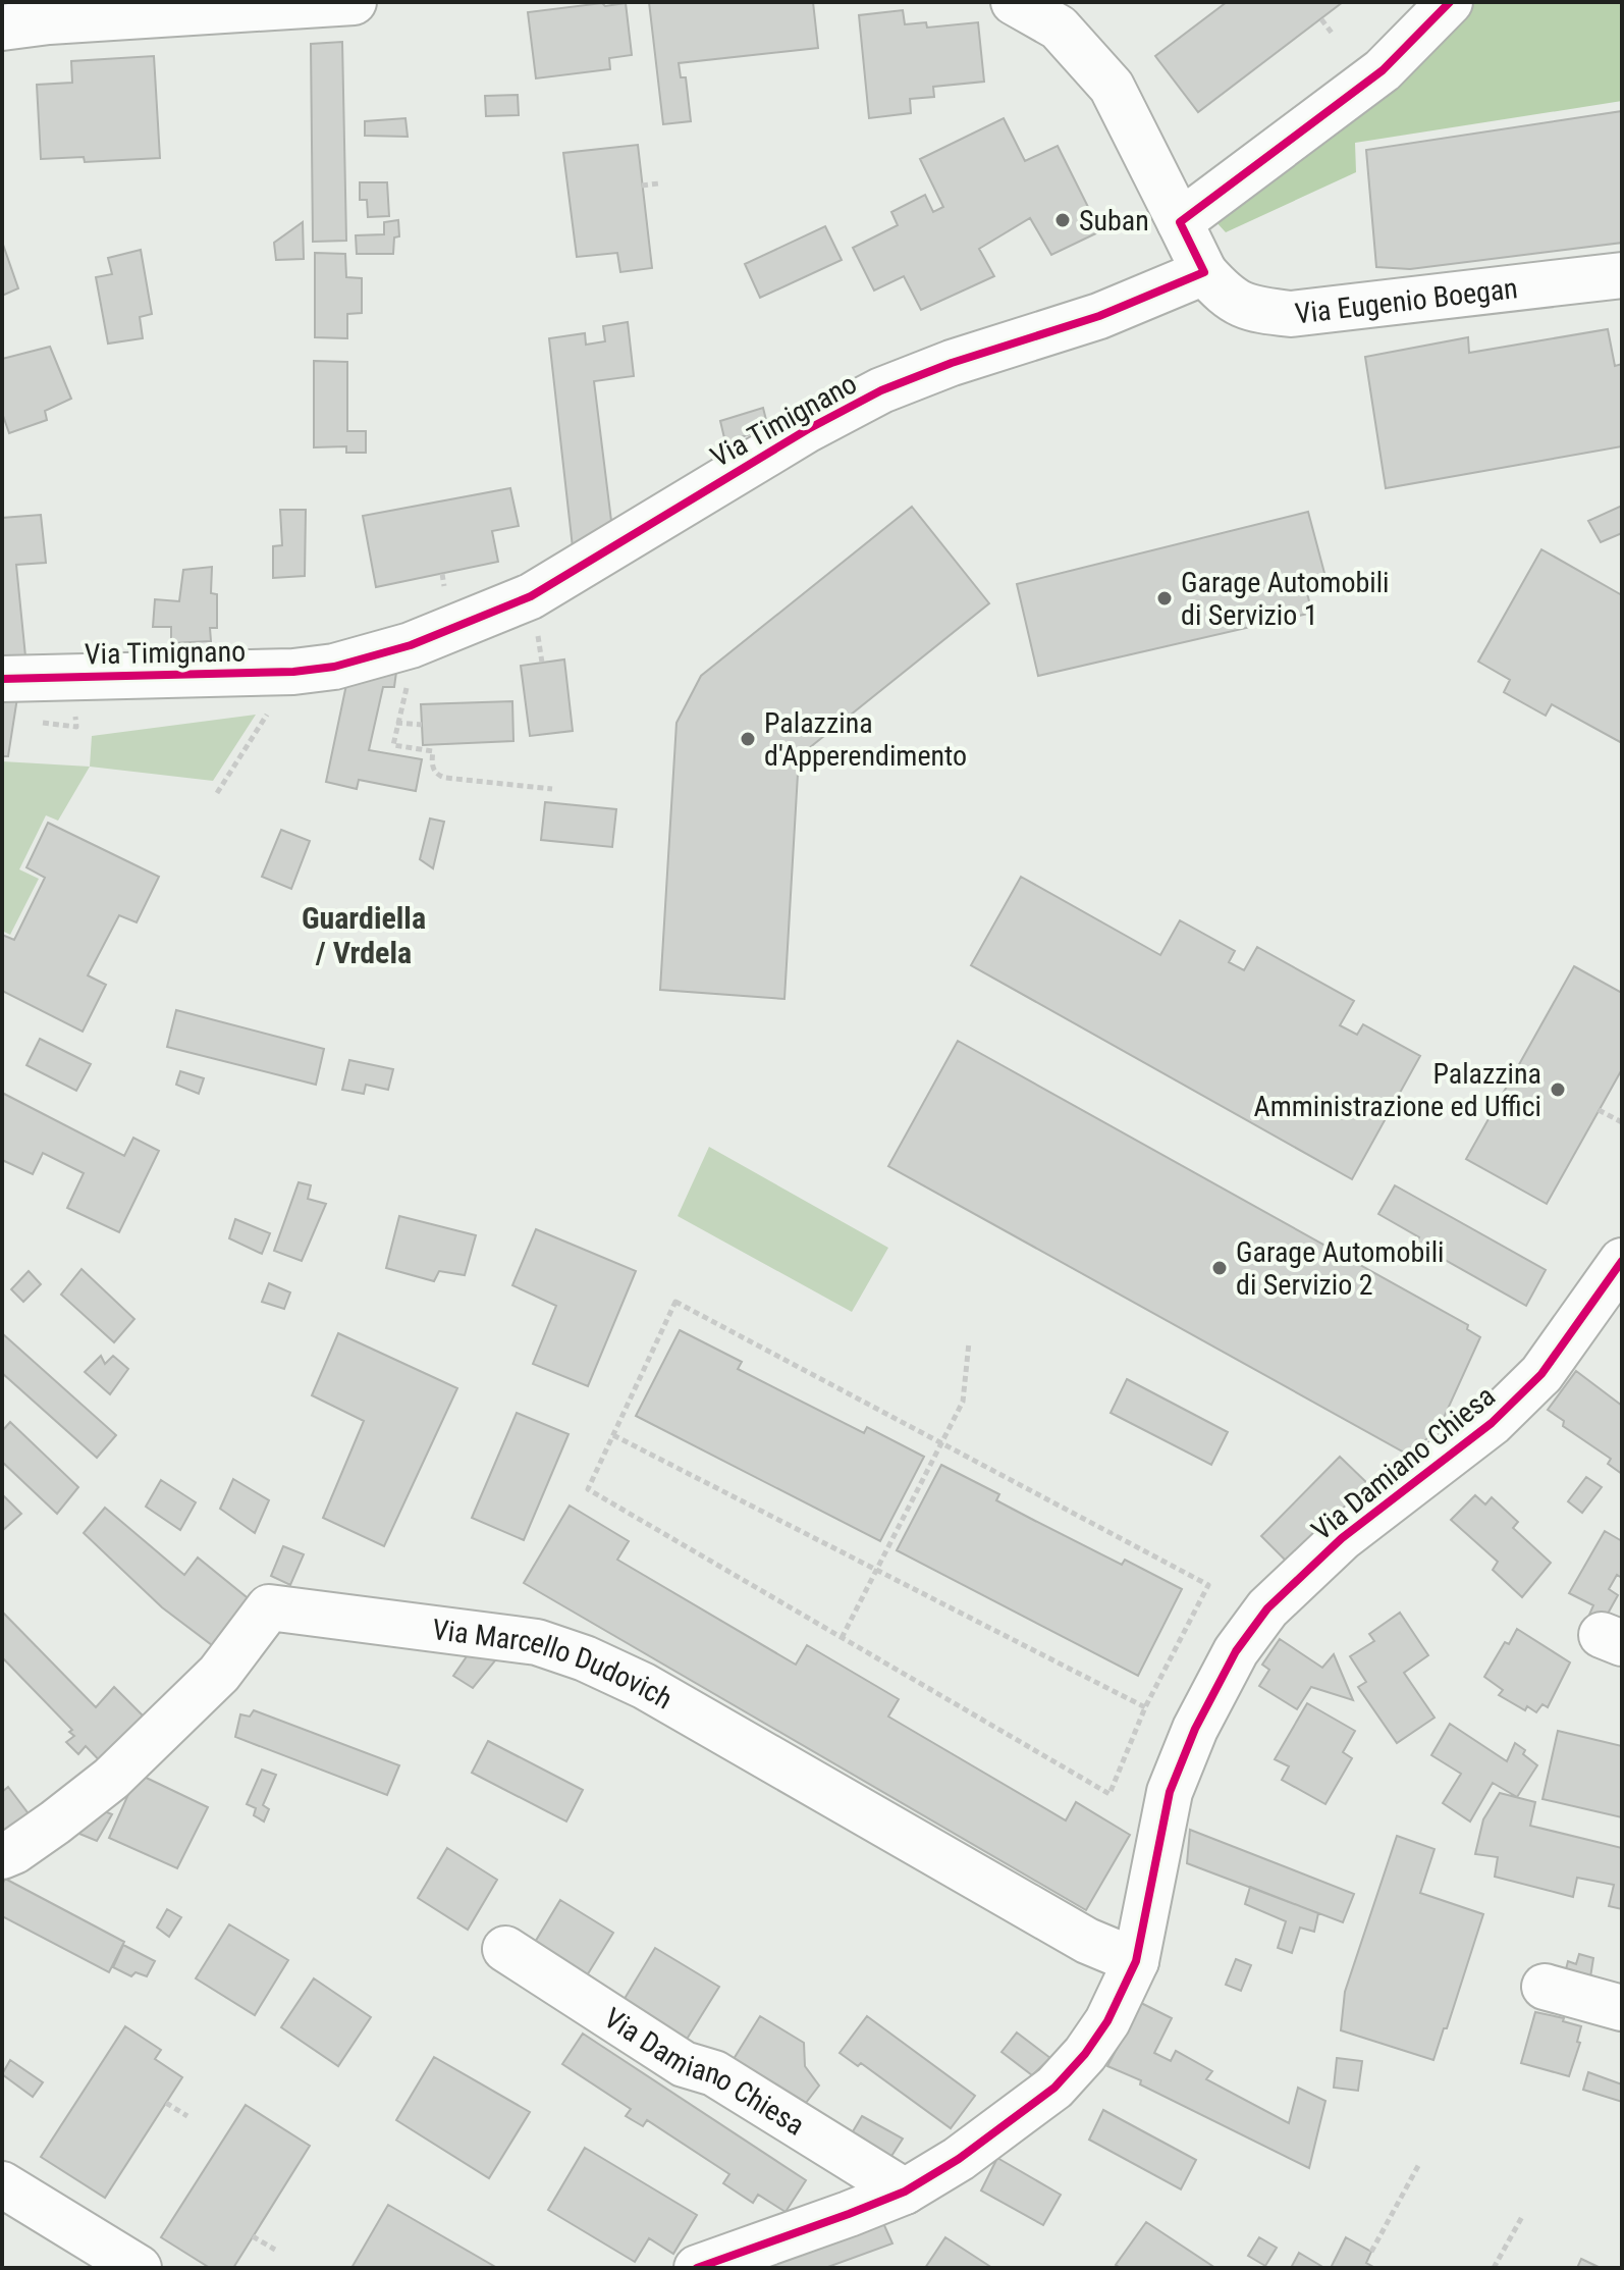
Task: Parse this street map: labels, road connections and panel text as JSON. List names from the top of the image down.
{
  "streets": {
    "street": [
      "Via Eugenio Boegan",
      "Via Timignano",
      "Via Damiano Chiesa",
      "Via Marcello Dudovich"
    ]
  },
  "crossings": [
    ["Via Eugenio Boegan", "Via Timignano"],
    ["Via Damiano Chiesa", "Via Marcello Dudovich"]
  ],
  "districts": ["Guardiella / Vrdela"],
  "places": [
    "Suban",
    "Garage Automobili di Servizio 1",
    "Palazzina d'Apperendimento",
    "Palazzina Amministrazione ed Uffici",
    "Garage Automobili di Servizio 2"
  ]
}
